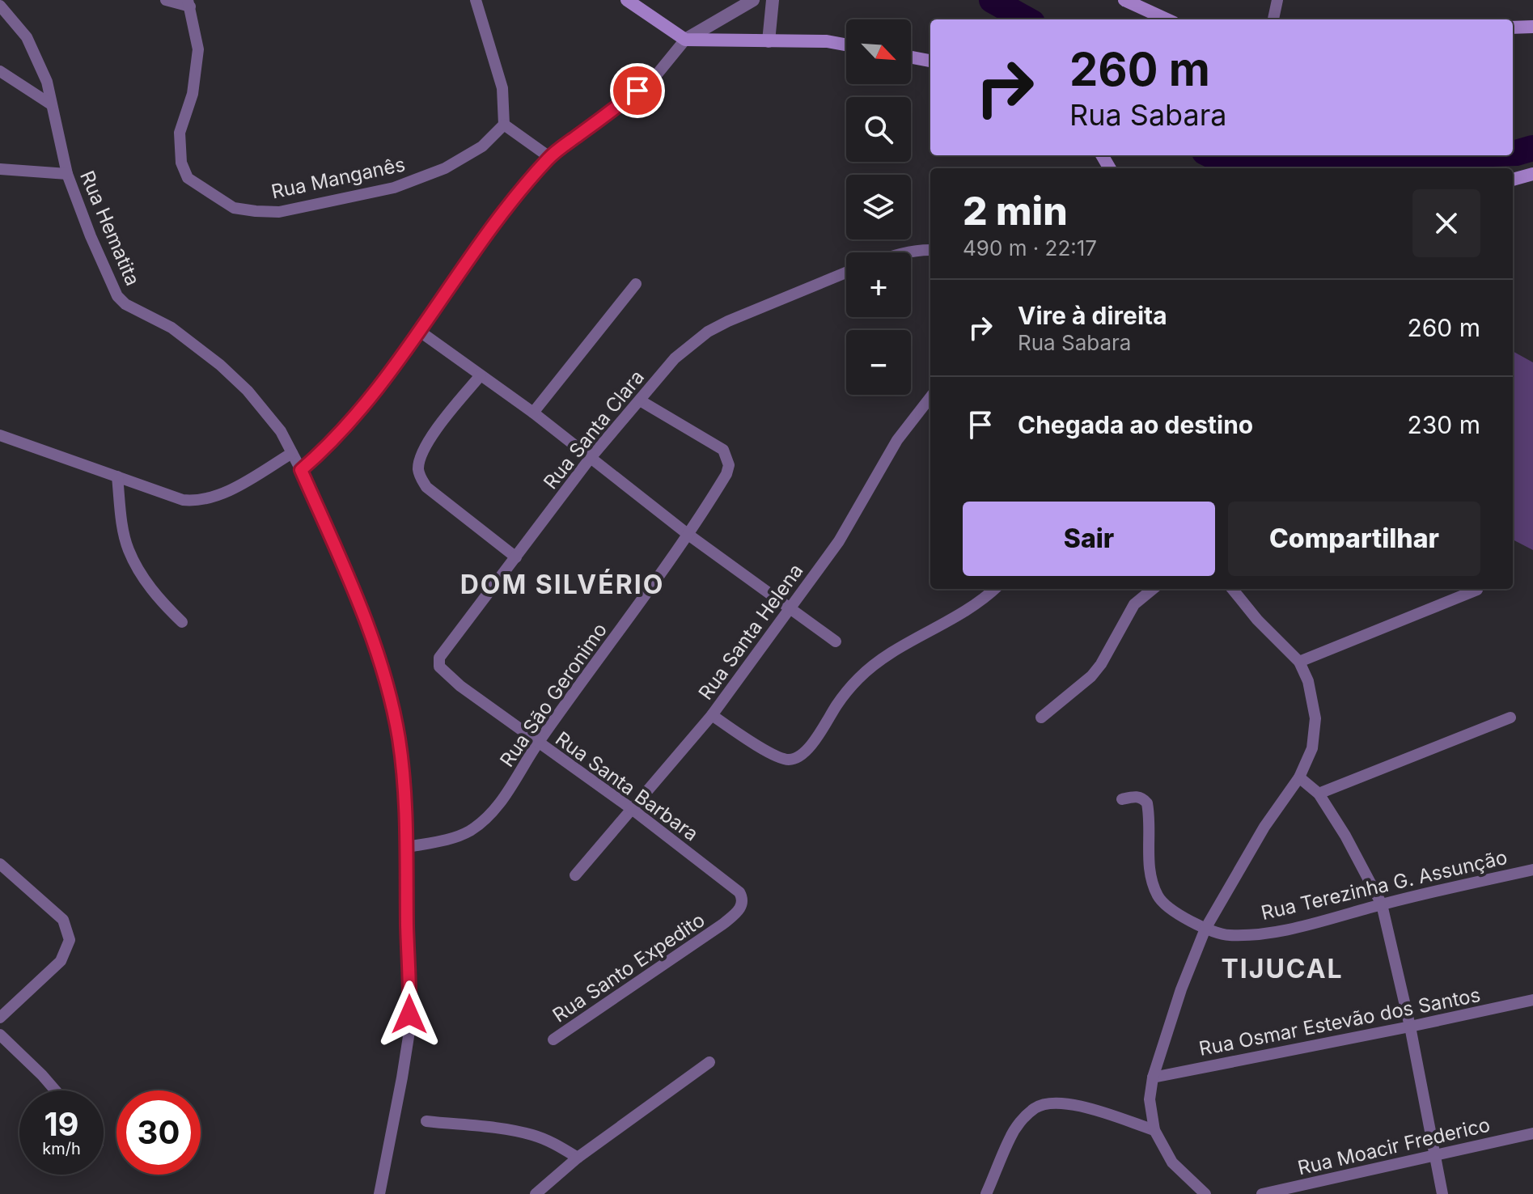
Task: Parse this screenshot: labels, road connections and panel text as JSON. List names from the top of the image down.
{
  "streets": {
    "street": [
      "Rua Manganês",
      "Rua Hematita",
      "Rua Santa Clara",
      "Rua Santa Helena",
      "Rua São Geronimo",
      "Rua Santa Barbara",
      "Rua Terezinha G. Assunção",
      "Rua Santo Expedito",
      "Rua Osmar Estevão dos Santos",
      "Rua Moacir Frederico"
    ]
  },
  "crossings": [
    ["Rua Hematita", "Rua São Geronimo"],
    ["Rua Santa Clara", "Rua São Geronimo"],
    ["Rua Santa Clara", "Rua Santa Barbara"],
    ["Rua Santa Helena", "Rua Santa Barbara"],
    ["Rua São Geronimo", "Rua Santa Barbara"],
    ["Rua Santa Barbara", "Rua Santo Expedito"]
  ],
  "districts": ["DOM SILVÉRIO", "TIJUCAL"],
  "north": "bottom right",
  "page": {
    "map_buttons": ["+", "−"],
    "turn": ["260 m", "Rua Sabara"],
    "heading": ["2 min", "490 m · 22:17"],
    "list": [
      {
        "name": "Vire à direita",
        "note": "Rua Sabara",
        "value": "260 m"
      },
      {
        "name": "Chegada ao destino",
        "value": "230 m"
      }
    ],
    "buttons": ["Sair", "Compartilhar"],
    "speed": "19 km/h",
    "limit": "30"
  }
}
